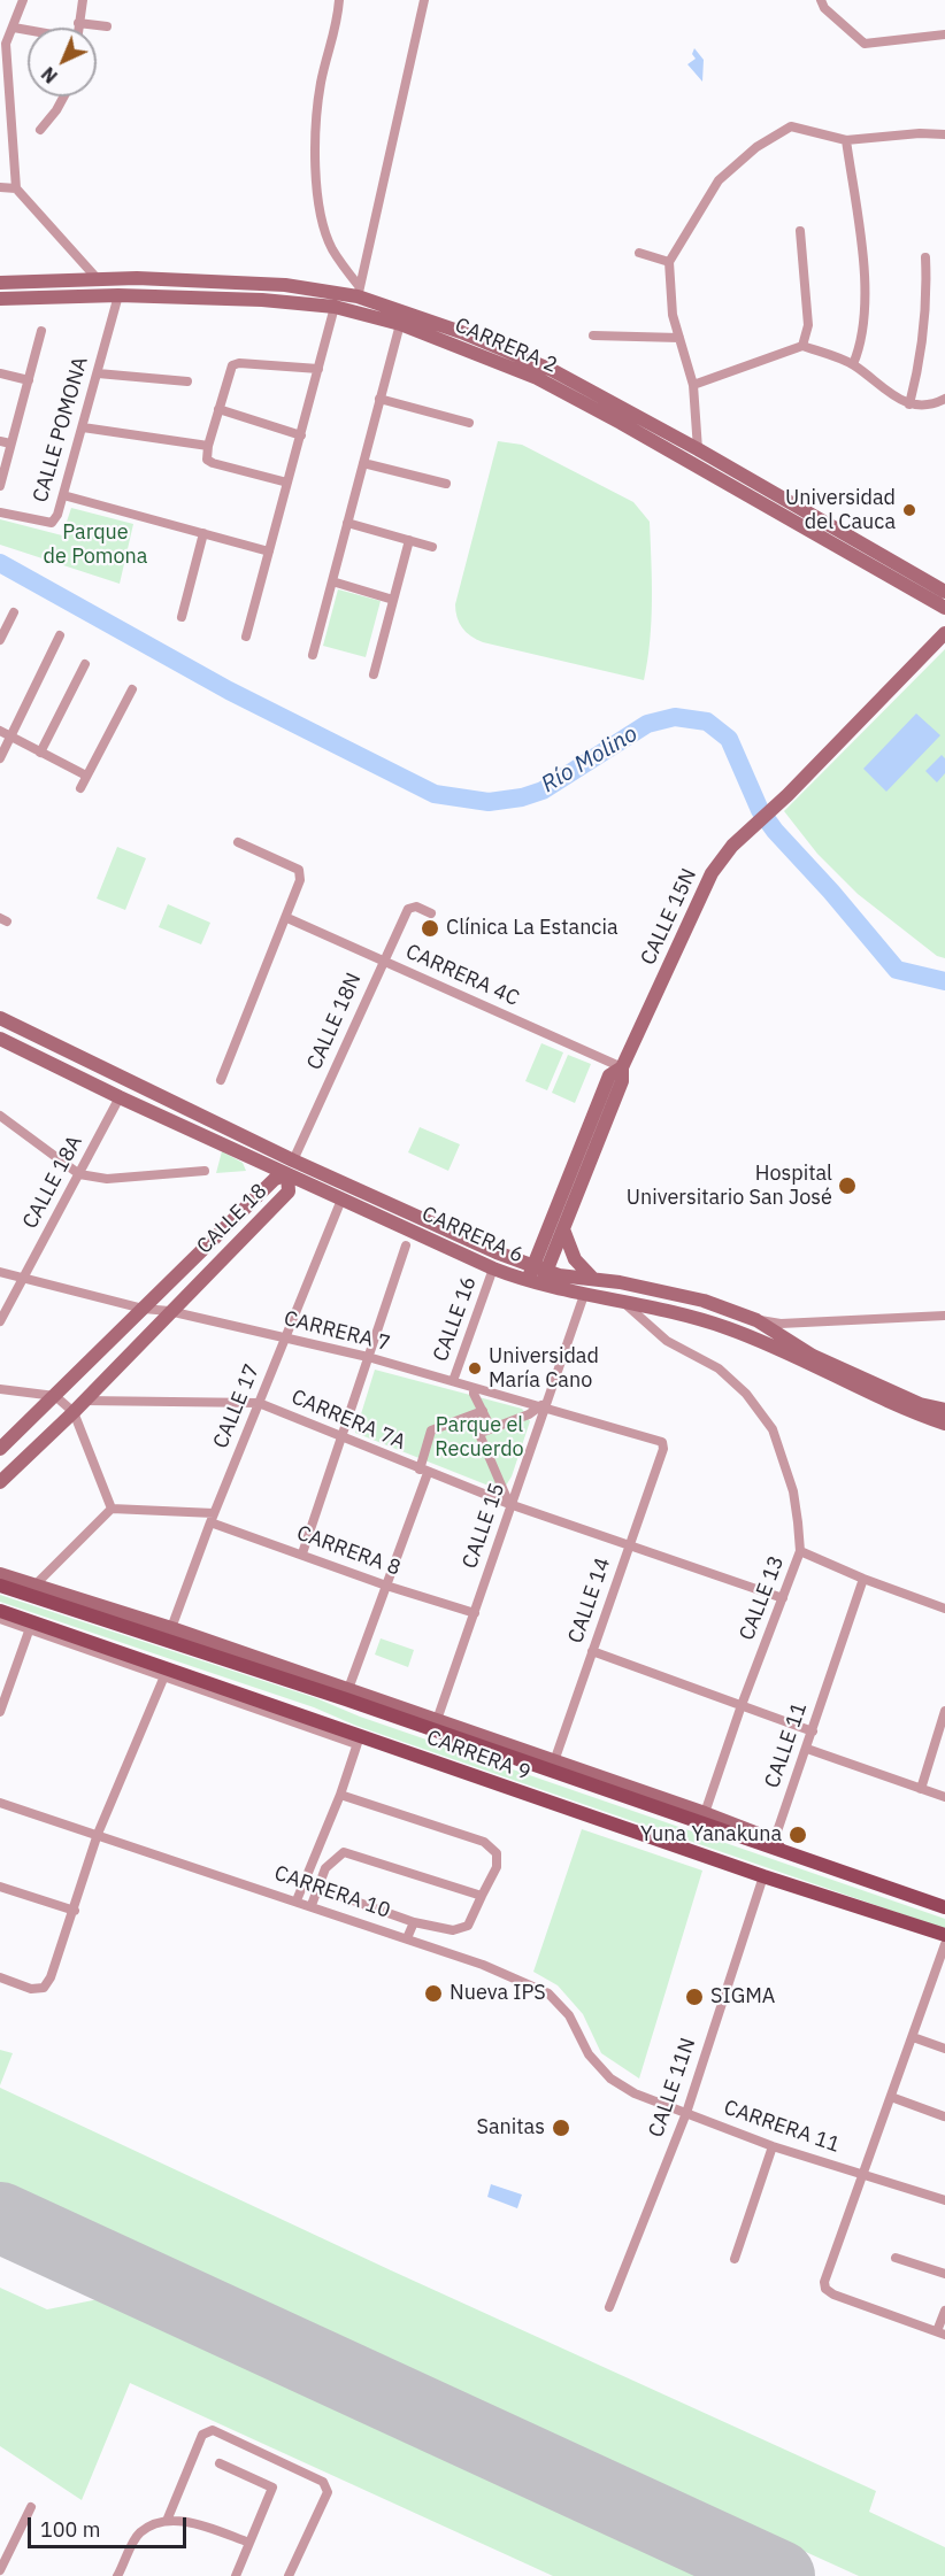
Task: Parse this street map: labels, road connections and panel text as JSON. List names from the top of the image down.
{
  "streets": {
    "main road": [
      "CARRERA 2",
      "CALLE 15N",
      "CALLE 18N",
      "CALLE 18",
      "CARRERA 6",
      "CARRERA 9"
    ],
    "street": [
      "CALLE POMONA",
      "CARRERA 4C",
      "CALLE 18A",
      "CALLE 16",
      "CARRERA 7",
      "CALLE 17",
      "CARRERA 7A",
      "CALLE 15",
      "CARRERA 8",
      "CALLE 13",
      "CALLE 14",
      "CALLE 11",
      "CARRERA 10",
      "CALLE 11N",
      "CARRERA 11"
    ]
  },
  "crossings": [
    ["CARRERA 2", "CALLE POMONA"],
    ["CALLE 15N", "CARRERA 4C"],
    ["CALLE 15N", "CARRERA 6"],
    ["CARRERA 4C", "CALLE 18N"],
    ["CALLE 18N", "CALLE 18"],
    ["CALLE 18N", "CARRERA 6"],
    ["CALLE 18A", "CARRERA 6"],
    ["CALLE 18A", "CARRERA 7"],
    ["CALLE 18", "CARRERA 6"],
    ["CALLE 18", "CARRERA 7"],
    ["CALLE 18", "CARRERA 7A"],
    ["CARRERA 6", "CALLE 16"],
    ["CARRERA 6", "CALLE 17"],
    ["CARRERA 6", "CALLE 15"],
    ["CARRERA 6", "CALLE 13"],
    ["CALLE 16", "CARRERA 7"],
    ["CARRERA 7", "CALLE 17"],
    ["CARRERA 7", "CALLE 15"],
    ["CARRERA 7", "CALLE 14"],
    ["CALLE 17", "CARRERA 7A"],
    ["CALLE 17", "CARRERA 8"],
    ["CARRERA 7A", "CALLE 15"],
    ["CARRERA 7A", "CALLE 13"],
    ["CARRERA 7A", "CALLE 14"],
    ["CALLE 15", "CARRERA 8"],
    ["CALLE 15", "CARRERA 9"],
    ["CALLE 14", "CARRERA 9"],
    ["CARRERA 9", "CALLE 11N"],
    ["CARRERA 10", "CARRERA 11"],
    ["CALLE 11N", "CARRERA 11"]
  ],
  "water": ["Río Molino"],
  "parks": ["Parque de Pomona", "Parque el Recuerdo"],
  "places": [
    "Universidad del Cauca",
    "Clínica La Estancia",
    "Hospital Universitario San José",
    "Universidad María Cano",
    "Yuna Yanakuna",
    "Nueva IPS",
    "SIGMA",
    "Sanitas"
  ],
  "scale_bar": "100 m",
  "north": "bottom left"
}
